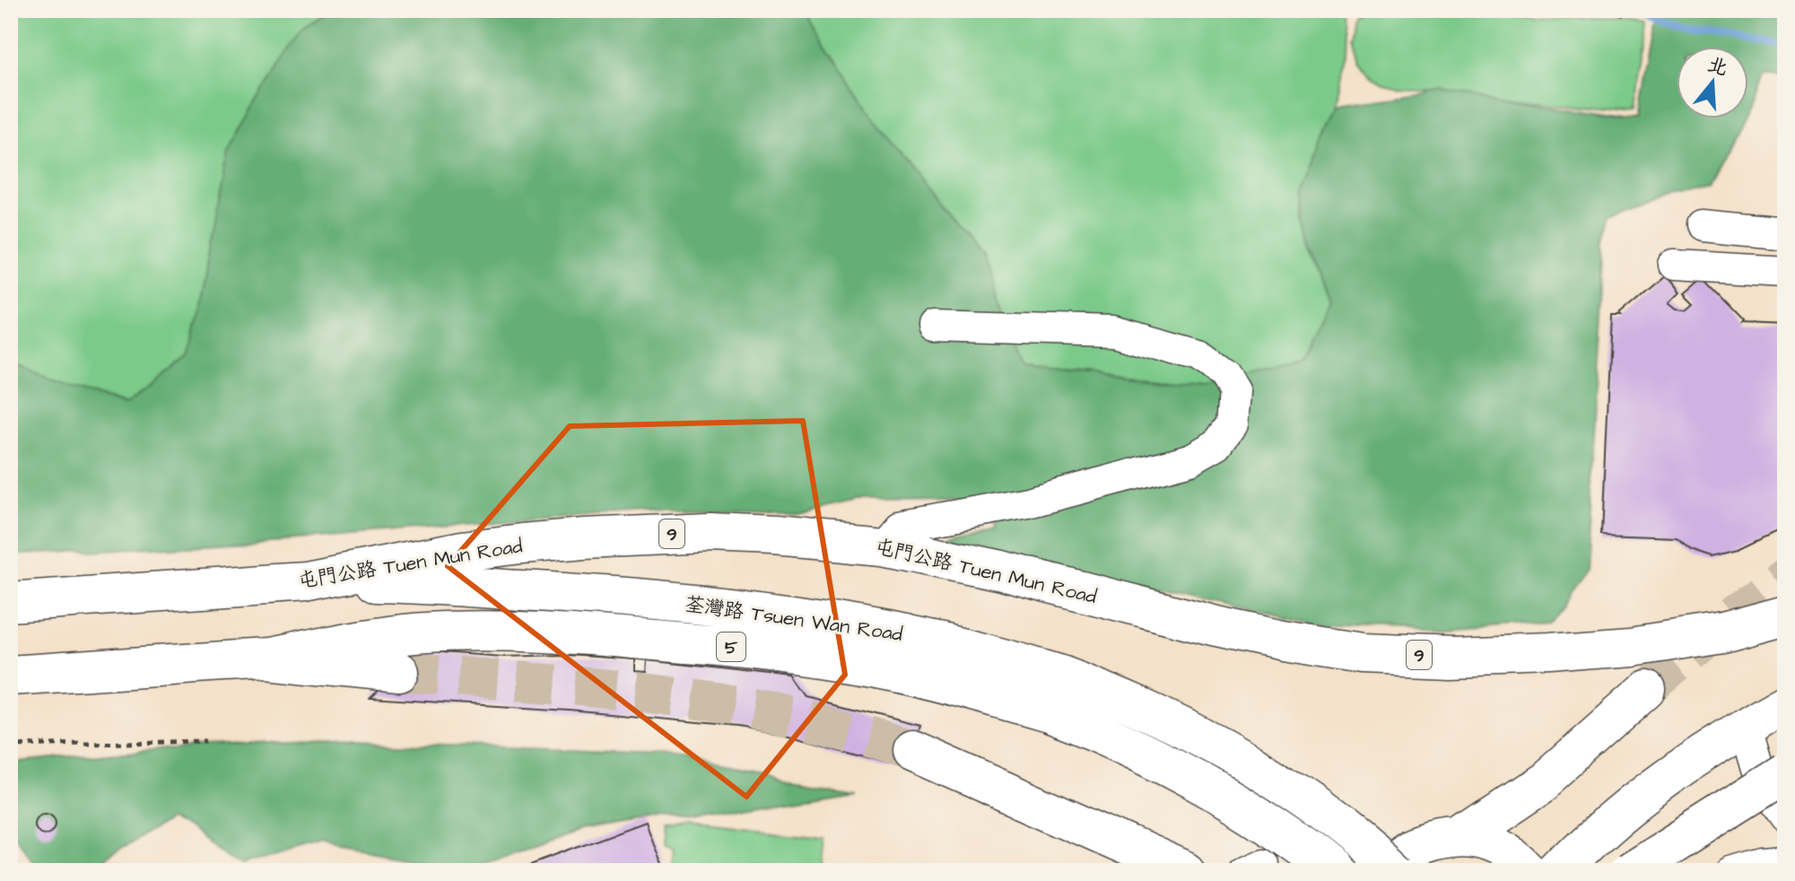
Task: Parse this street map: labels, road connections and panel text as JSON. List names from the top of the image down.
{
  "streets": {
    "highway": [
      "9",
      "屯門公路 Tuen Mun Road",
      "荃灣路 Tsuen Wan Road",
      "5"
    ]
  },
  "crossings": [
    ["屯門公路 Tuen Mun Road", "荃灣路 Tsuen Wan Road"]
  ],
  "north": "top"
}
